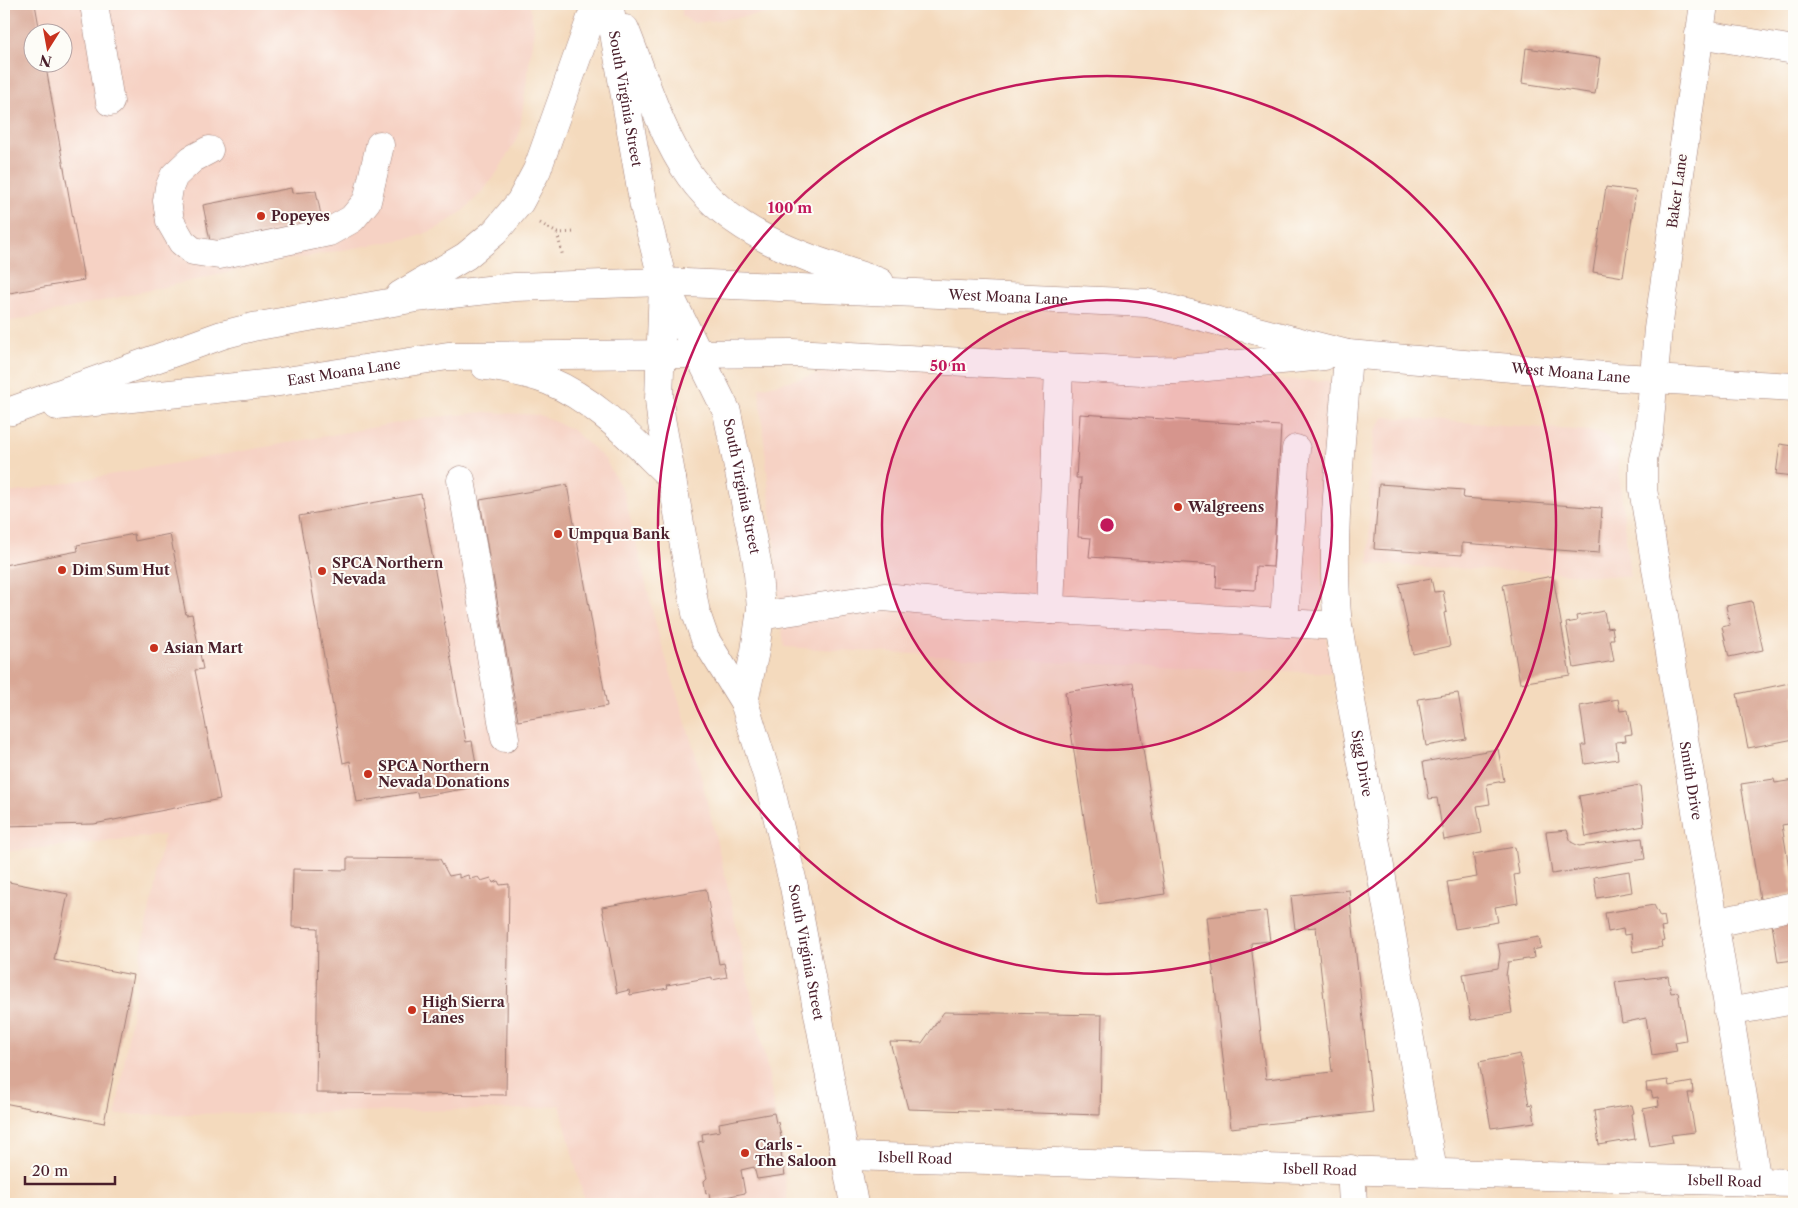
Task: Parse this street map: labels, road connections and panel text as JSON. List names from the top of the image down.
{
  "streets": {
    "main road": [
      "South Virginia Street",
      "Baker Lane",
      "West Moana Lane",
      "East Moana Lane",
      "Sigg Drive",
      "Smith Drive",
      "Isbell Road"
    ]
  },
  "crossings": [
    ["South Virginia Street", "West Moana Lane"],
    ["South Virginia Street", "East Moana Lane"],
    ["South Virginia Street", "Isbell Road"],
    ["Baker Lane", "West Moana Lane"],
    ["Baker Lane", "Smith Drive"],
    ["West Moana Lane", "East Moana Lane"],
    ["West Moana Lane", "Sigg Drive"],
    ["West Moana Lane", "Smith Drive"],
    ["Sigg Drive", "Isbell Road"],
    ["Smith Drive", "Isbell Road"]
  ],
  "places": [
    "Popeyes",
    "Walgreens",
    "Umpqua Bank",
    "Dim Sum Hut",
    "SPCA Northern Nevada",
    "Asian Mart",
    "SPCA Northern Nevada Donations",
    "High Sierra Lanes",
    "Carls - The Saloon"
  ],
  "scale_bar": "20 m",
  "north": "bottom",
  "rings": ["100 m", "50 m"]
}
